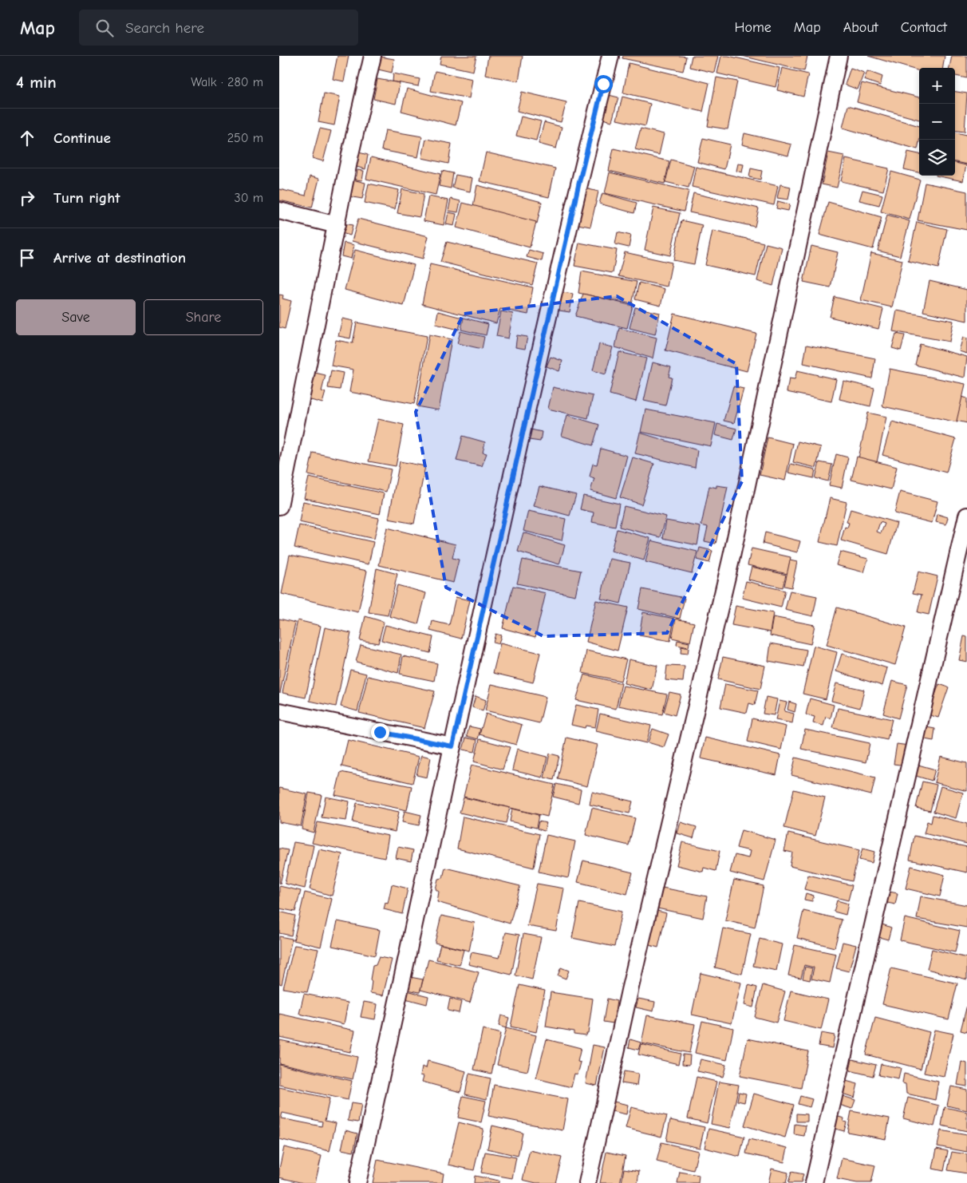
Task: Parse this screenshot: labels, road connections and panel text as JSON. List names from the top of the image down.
{
  "page": {
    "header": "Map",
    "search": "Search here",
    "nav": [
      "Home",
      "Map",
      "About",
      "Contact"
    ],
    "heading": ["4 min", "Walk · 280 m"],
    "map_buttons": ["+", "−"],
    "list": [
      ["Continue", "250 m"],
      ["Turn right", "30 m"],
      "Arrive at destination"
    ],
    "buttons": ["Save", "Share"]
  }
}
